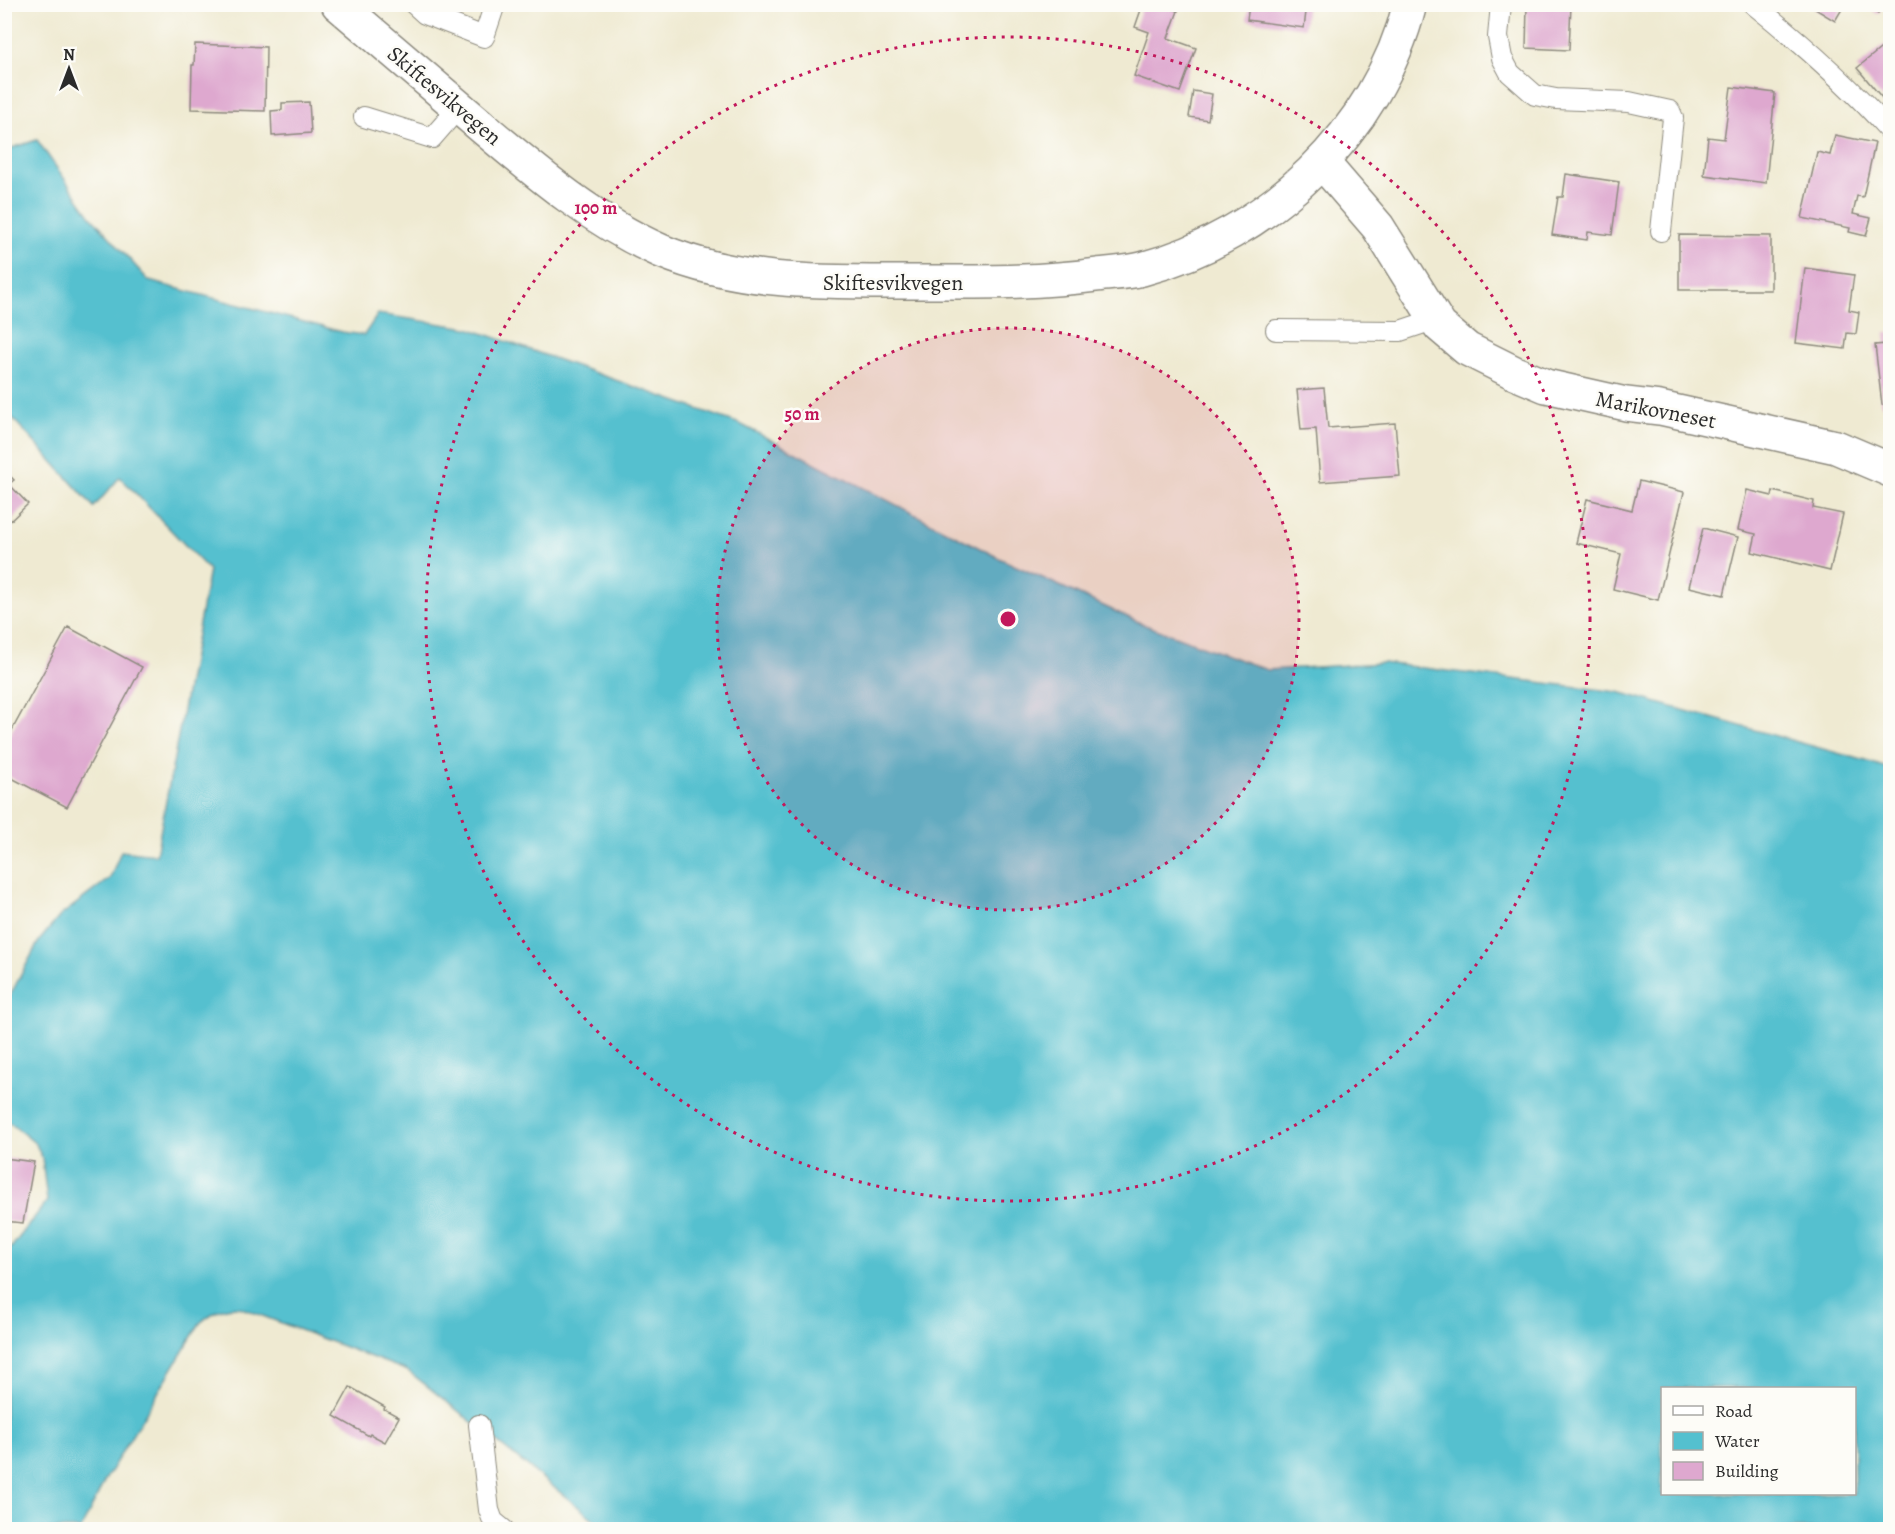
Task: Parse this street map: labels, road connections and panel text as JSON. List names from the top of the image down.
{
  "streets": {
    "main road": ["Skiftesvikvegen", "Marikovneset"]
  },
  "crossings": [
    ["Skiftesvikvegen", "Marikovneset"]
  ],
  "legend": ["Road", "Water", "Building"],
  "north": "top",
  "rings": ["100 m", "50 m"]
}
